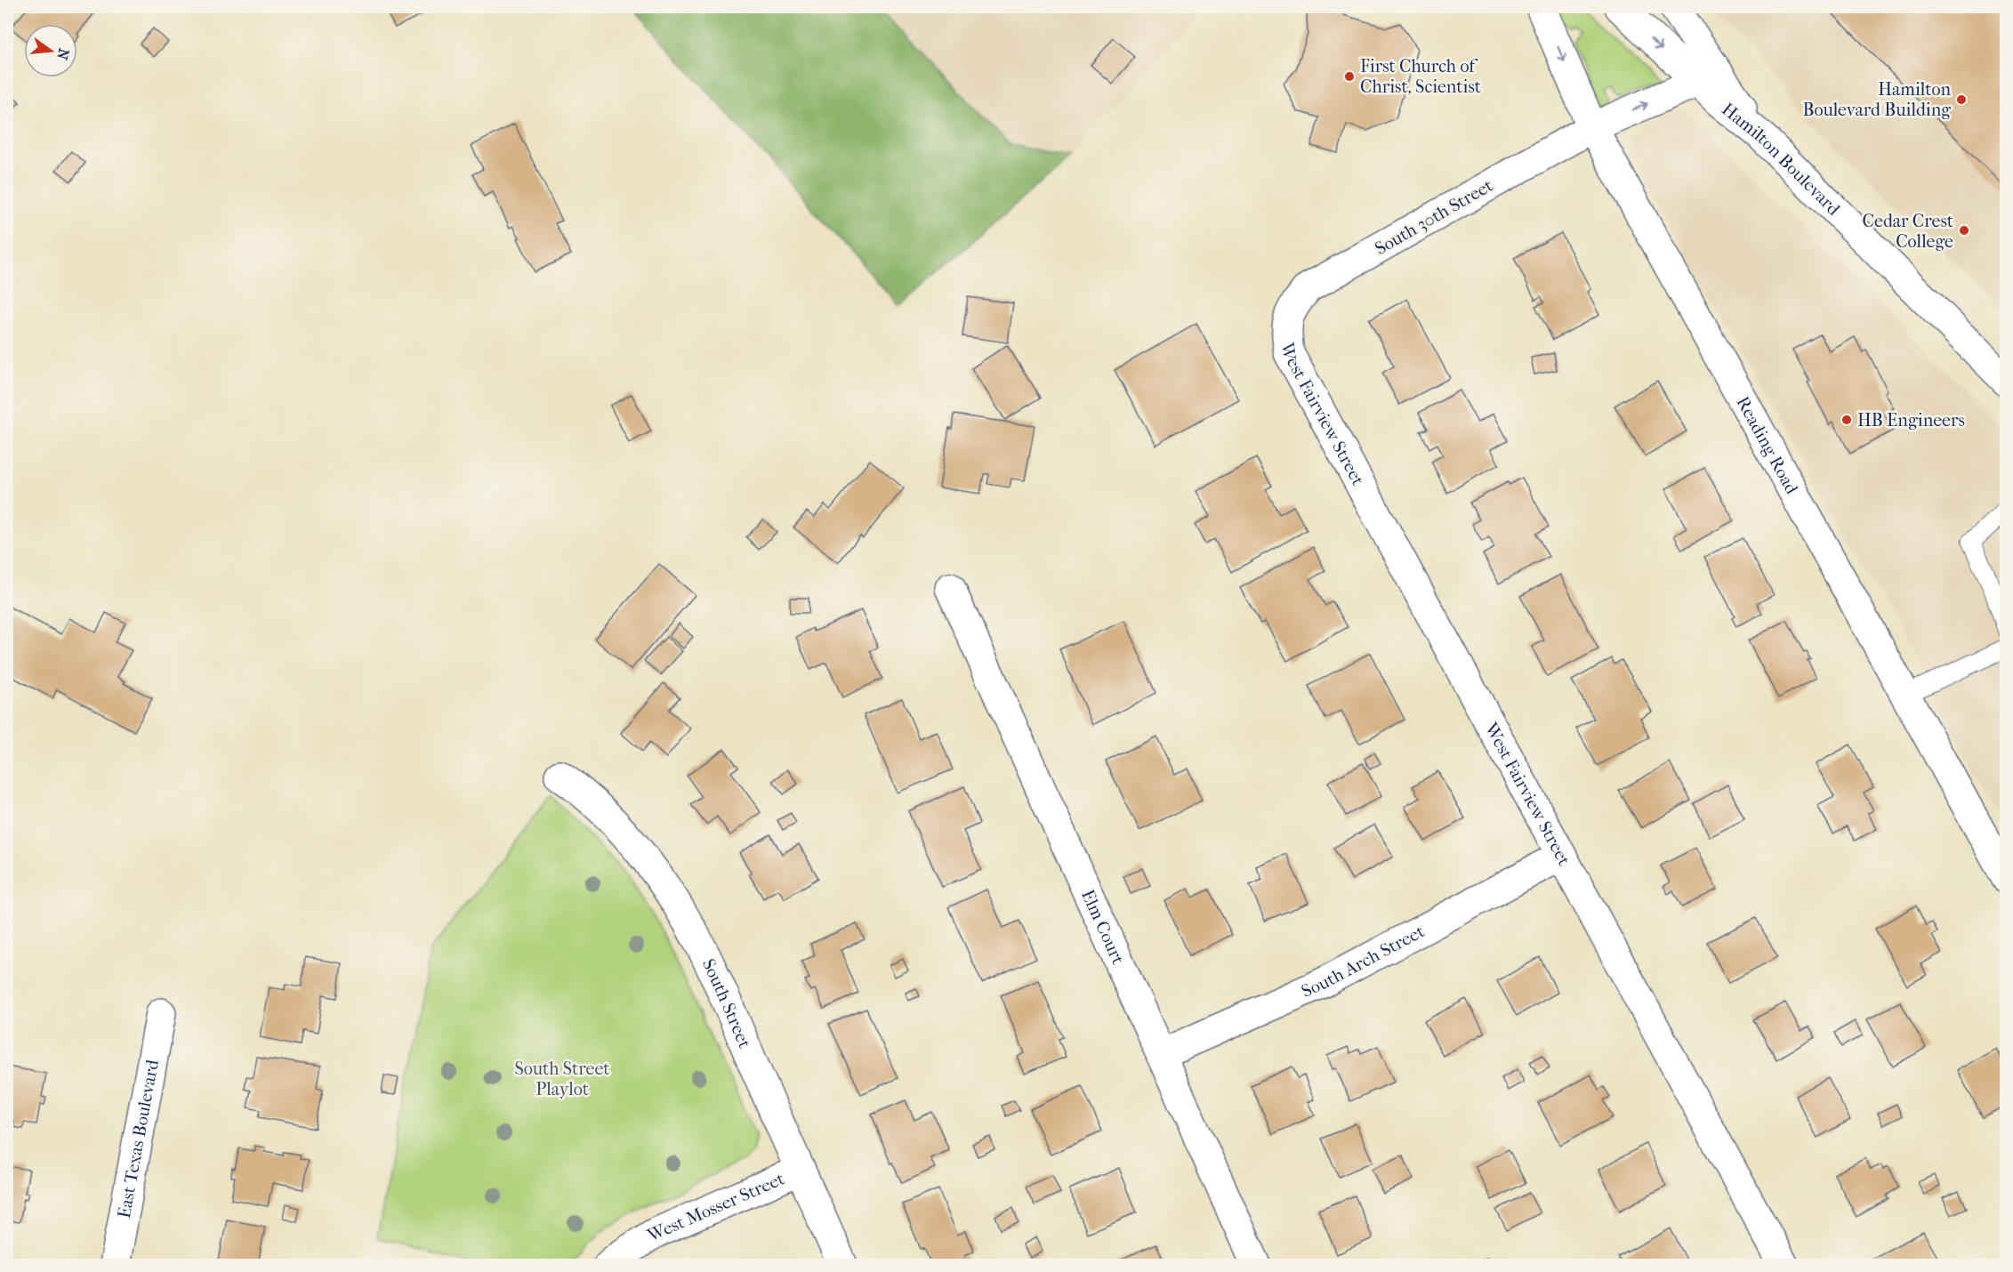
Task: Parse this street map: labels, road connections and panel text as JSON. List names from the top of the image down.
{
  "streets": {
    "street": [
      "Hamilton Boulevard",
      "South 30th Street",
      "West Fairview Street",
      "Reading Road",
      "Elm Court",
      "South Arch Street",
      "South Street",
      "East Texas Boulevard",
      "West Mosser Street"
    ]
  },
  "crossings": [
    ["Hamilton Boulevard", "South 30th Street"],
    ["South 30th Street", "West Fairview Street"],
    ["South 30th Street", "Reading Road"],
    ["West Fairview Street", "South Arch Street"],
    ["Elm Court", "South Arch Street"],
    ["South Street", "West Mosser Street"]
  ],
  "parks": ["South Street Playlot"],
  "places": [
    "First Church of Christ, Scientist",
    "Hamilton Boulevard Building",
    "Cedar Crest College",
    "HB Engineers"
  ],
  "north": "right"
}
